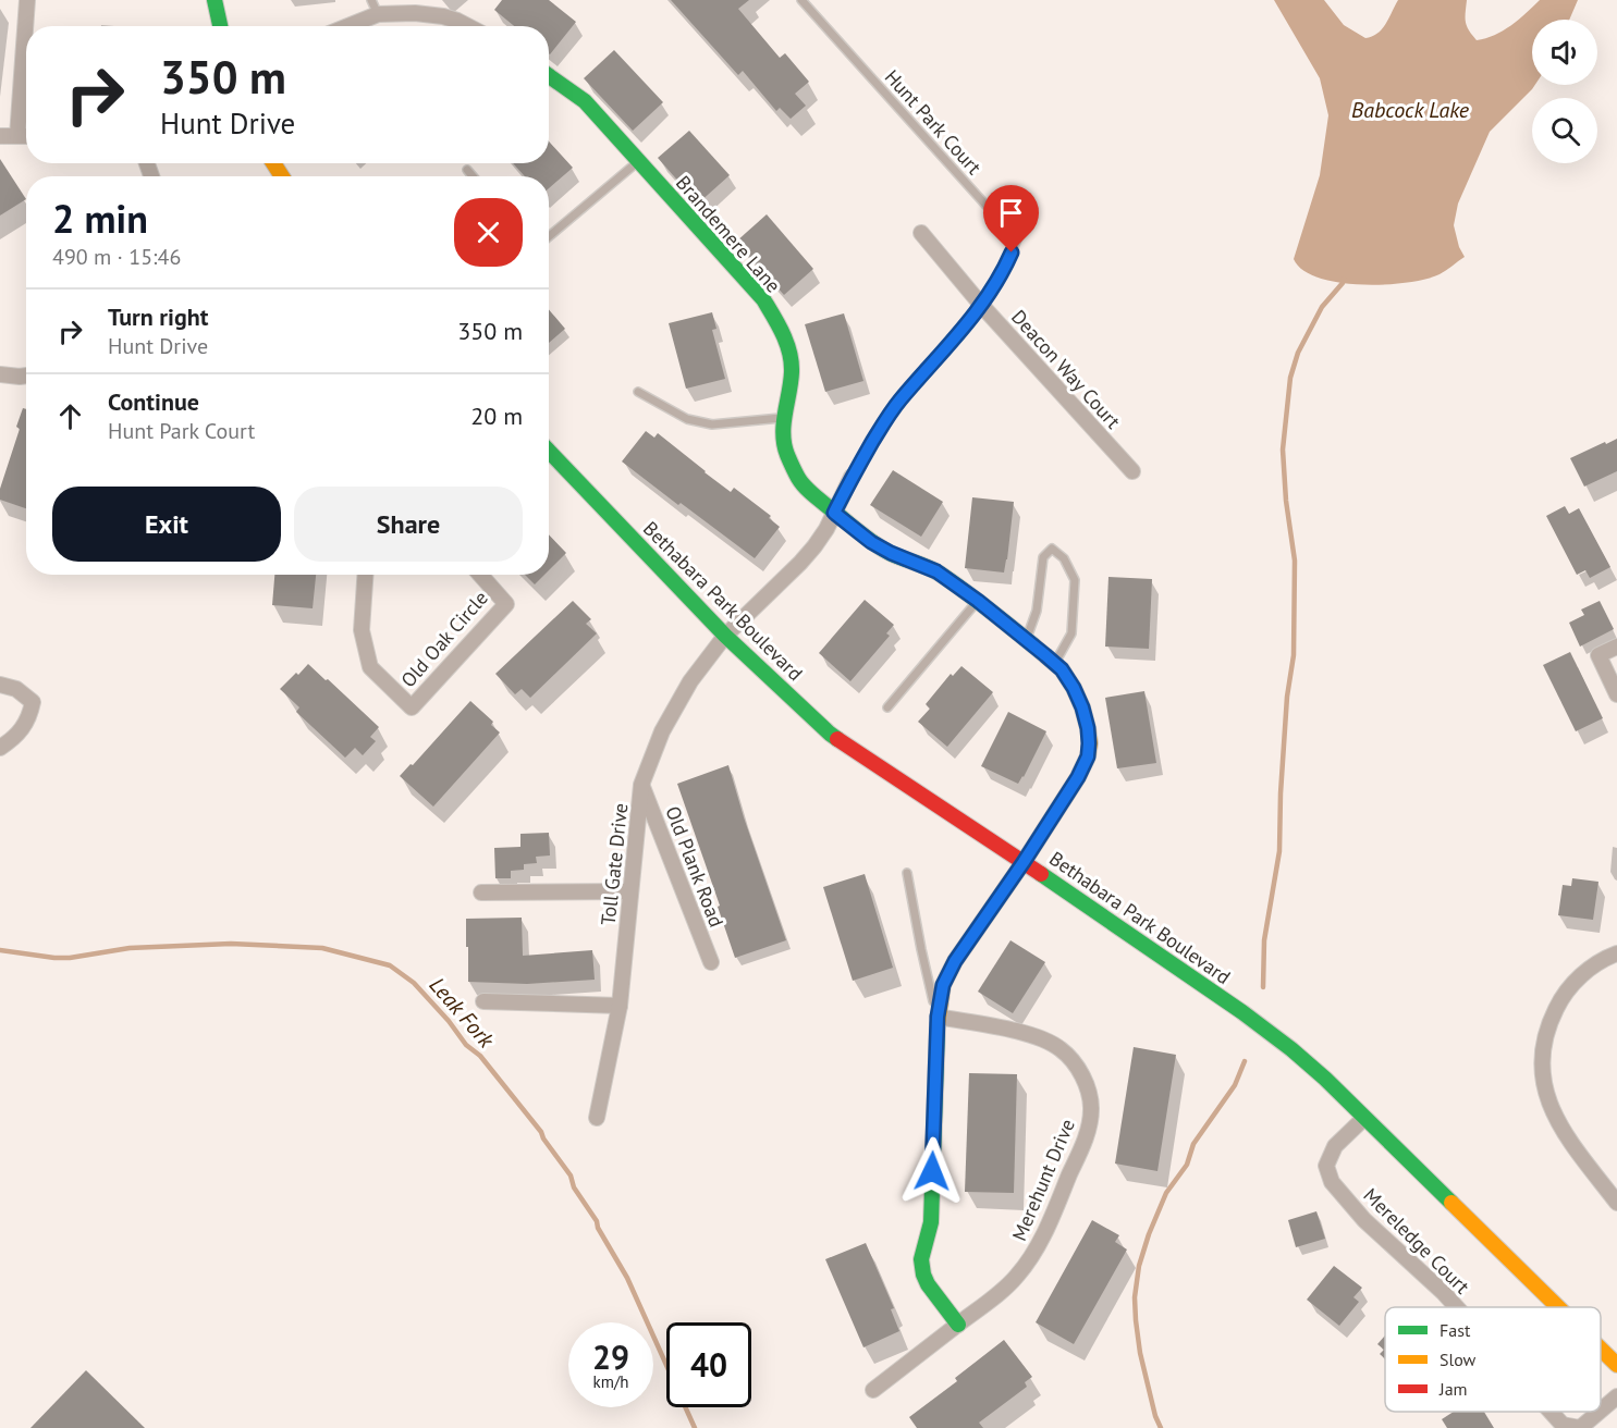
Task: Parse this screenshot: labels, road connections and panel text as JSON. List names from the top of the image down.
{
  "streets": {
    "street": [
      "Brandemere Lane",
      "Deacon Way Court",
      "Bethabara Park Boulevard",
      "Old Oak Circle",
      "Toll Gate Drive",
      "Old Plank Road",
      "Merehunt Drive",
      "Mereledge Court"
    ],
    "lane": ["Hunt Park Court"]
  },
  "crossings": [
    ["Hunt Park Court", "Deacon Way Court"],
    ["Hunt Park Court", "Toll Gate Drive"],
    ["Brandemere Lane", "Bethabara Park Boulevard"],
    ["Brandemere Lane", "Toll Gate Drive"],
    ["Brandemere Lane", "Merehunt Drive"],
    ["Bethabara Park Boulevard", "Toll Gate Drive"],
    ["Bethabara Park Boulevard", "Mereledge Court"],
    ["Toll Gate Drive", "Old Plank Road"]
  ],
  "water": ["Babcock Lake", "Leak Fork"],
  "legend": ["Fast", "Slow", "Jam"],
  "page": {
    "turn": ["350 m", "Hunt Drive"],
    "heading": ["2 min", "490 m · 15:46"],
    "list": [
      {
        "name": "Turn right",
        "note": "Hunt Drive",
        "value": "350 m"
      },
      {
        "name": "Continue",
        "note": "Hunt Park Court",
        "value": "20 m"
      }
    ],
    "buttons": ["Exit", "Share"],
    "speed": "29 km/h",
    "limit": "40"
  }
}
